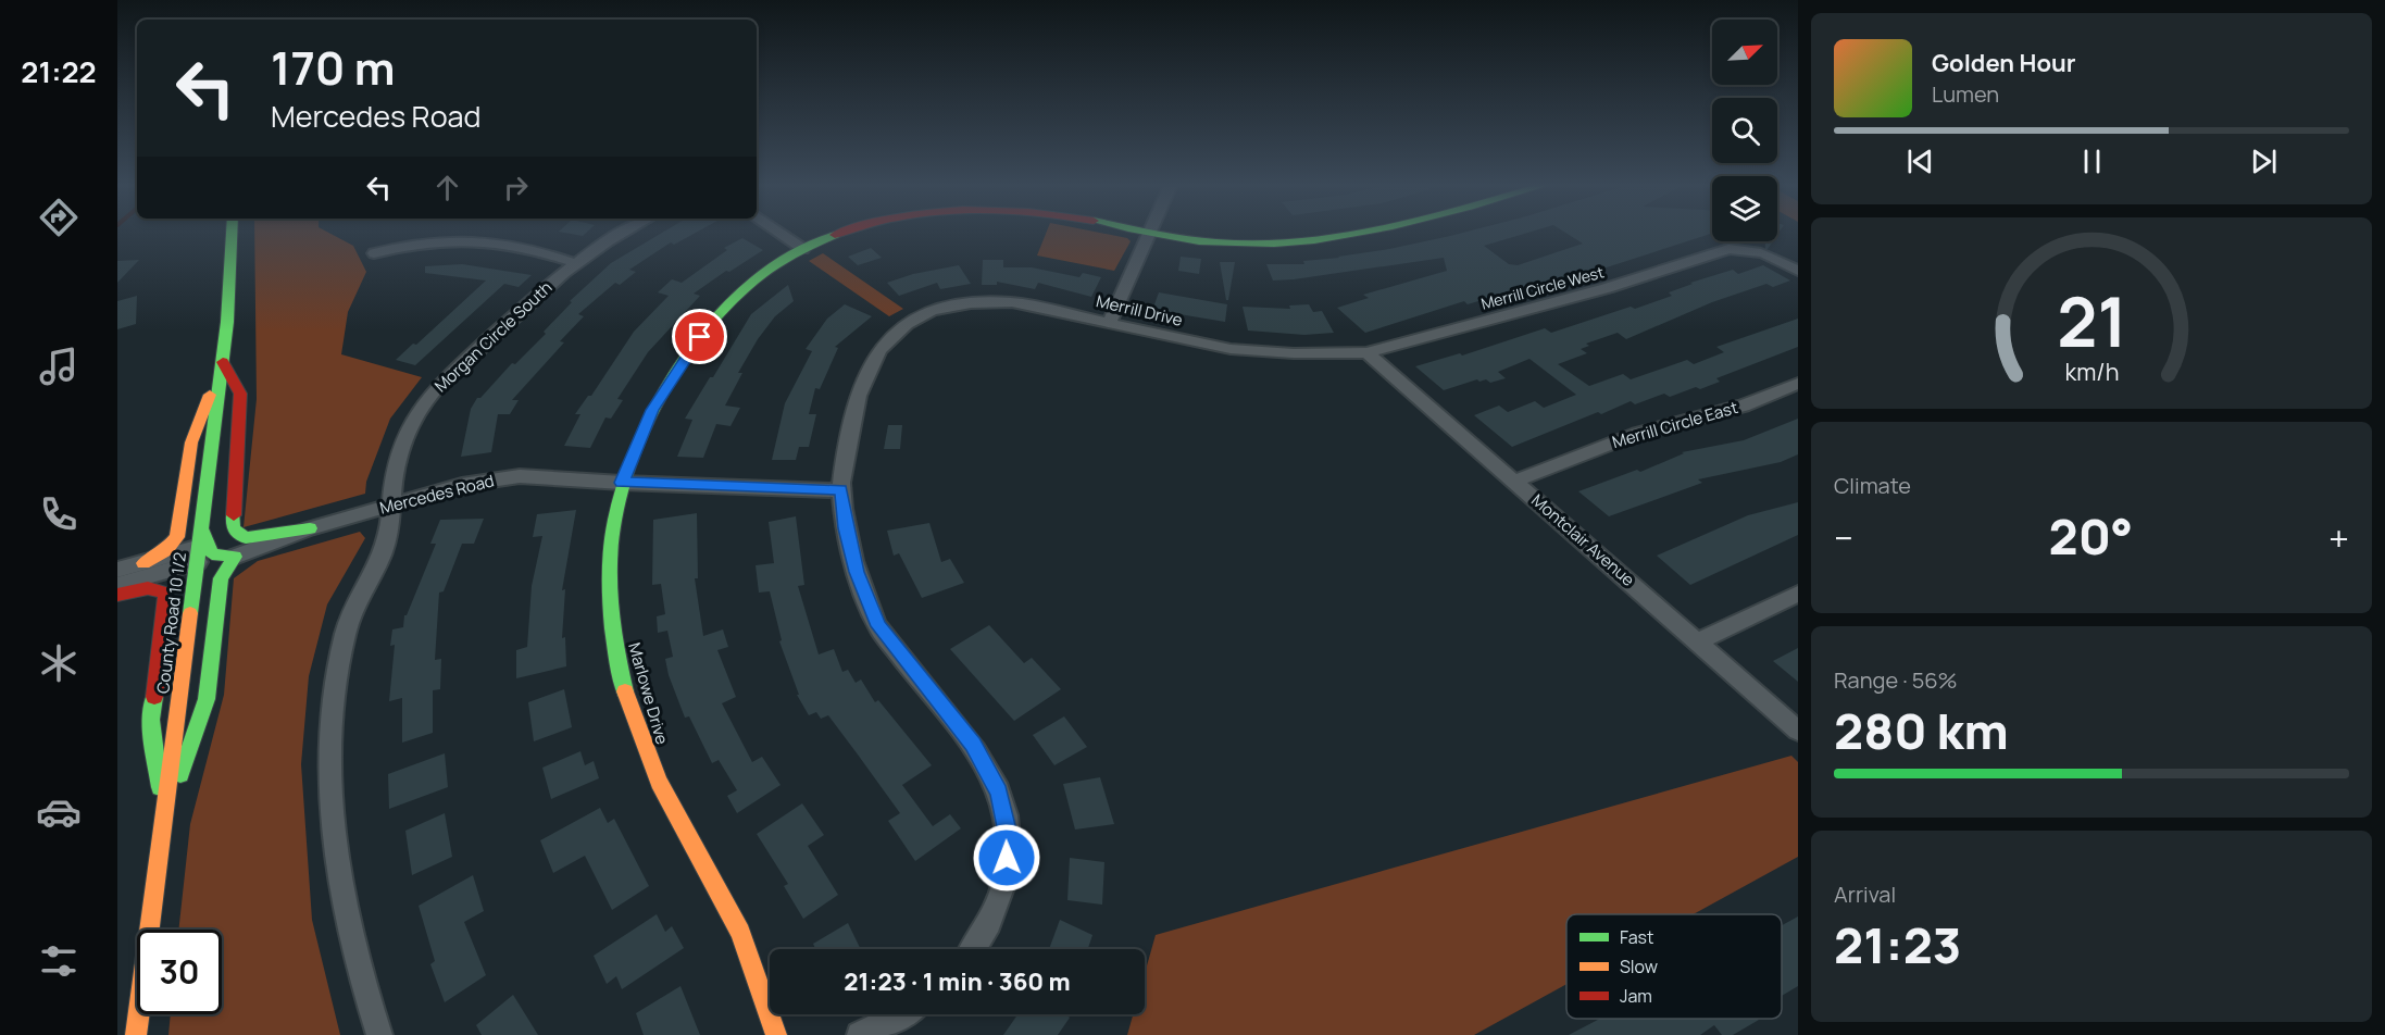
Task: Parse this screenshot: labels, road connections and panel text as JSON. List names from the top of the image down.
{
  "streets": {
    "street": [
      "Merrill Circle West",
      "Merrill Drive",
      "Morgan Circle South",
      "Merrill Circle East",
      "Mercedes Road",
      "Montclair Avenue",
      "County Road 10 1/2",
      "Marlowe Drive"
    ]
  },
  "crossings": [
    ["Merrill Circle West", "Merrill Drive"],
    ["Merrill Circle West", "Montclair Avenue"],
    ["Merrill Drive", "Mercedes Road"],
    ["Merrill Drive", "Montclair Avenue"],
    ["Morgan Circle South", "Mercedes Road"],
    ["Merrill Circle East", "Montclair Avenue"],
    ["Mercedes Road", "Marlowe Drive"]
  ],
  "legend": ["Fast", "Slow", "Jam"],
  "north": "top right",
  "page": {
    "tabs": "21:22",
    "turn": ["170 m", "Mercedes Road"],
    "song": ["Golden Hour", "Lumen"],
    "tile": [
      "Climate",
      ["Range · 56%", "280 km"],
      ["Arrival", "21:23"]
    ],
    "heat": ["−", "20°", "+"],
    "limit": "30",
    "trip": "21:23 · 1 min · 360 m",
    "gauge": ["21", "km/h"]
  }
}
